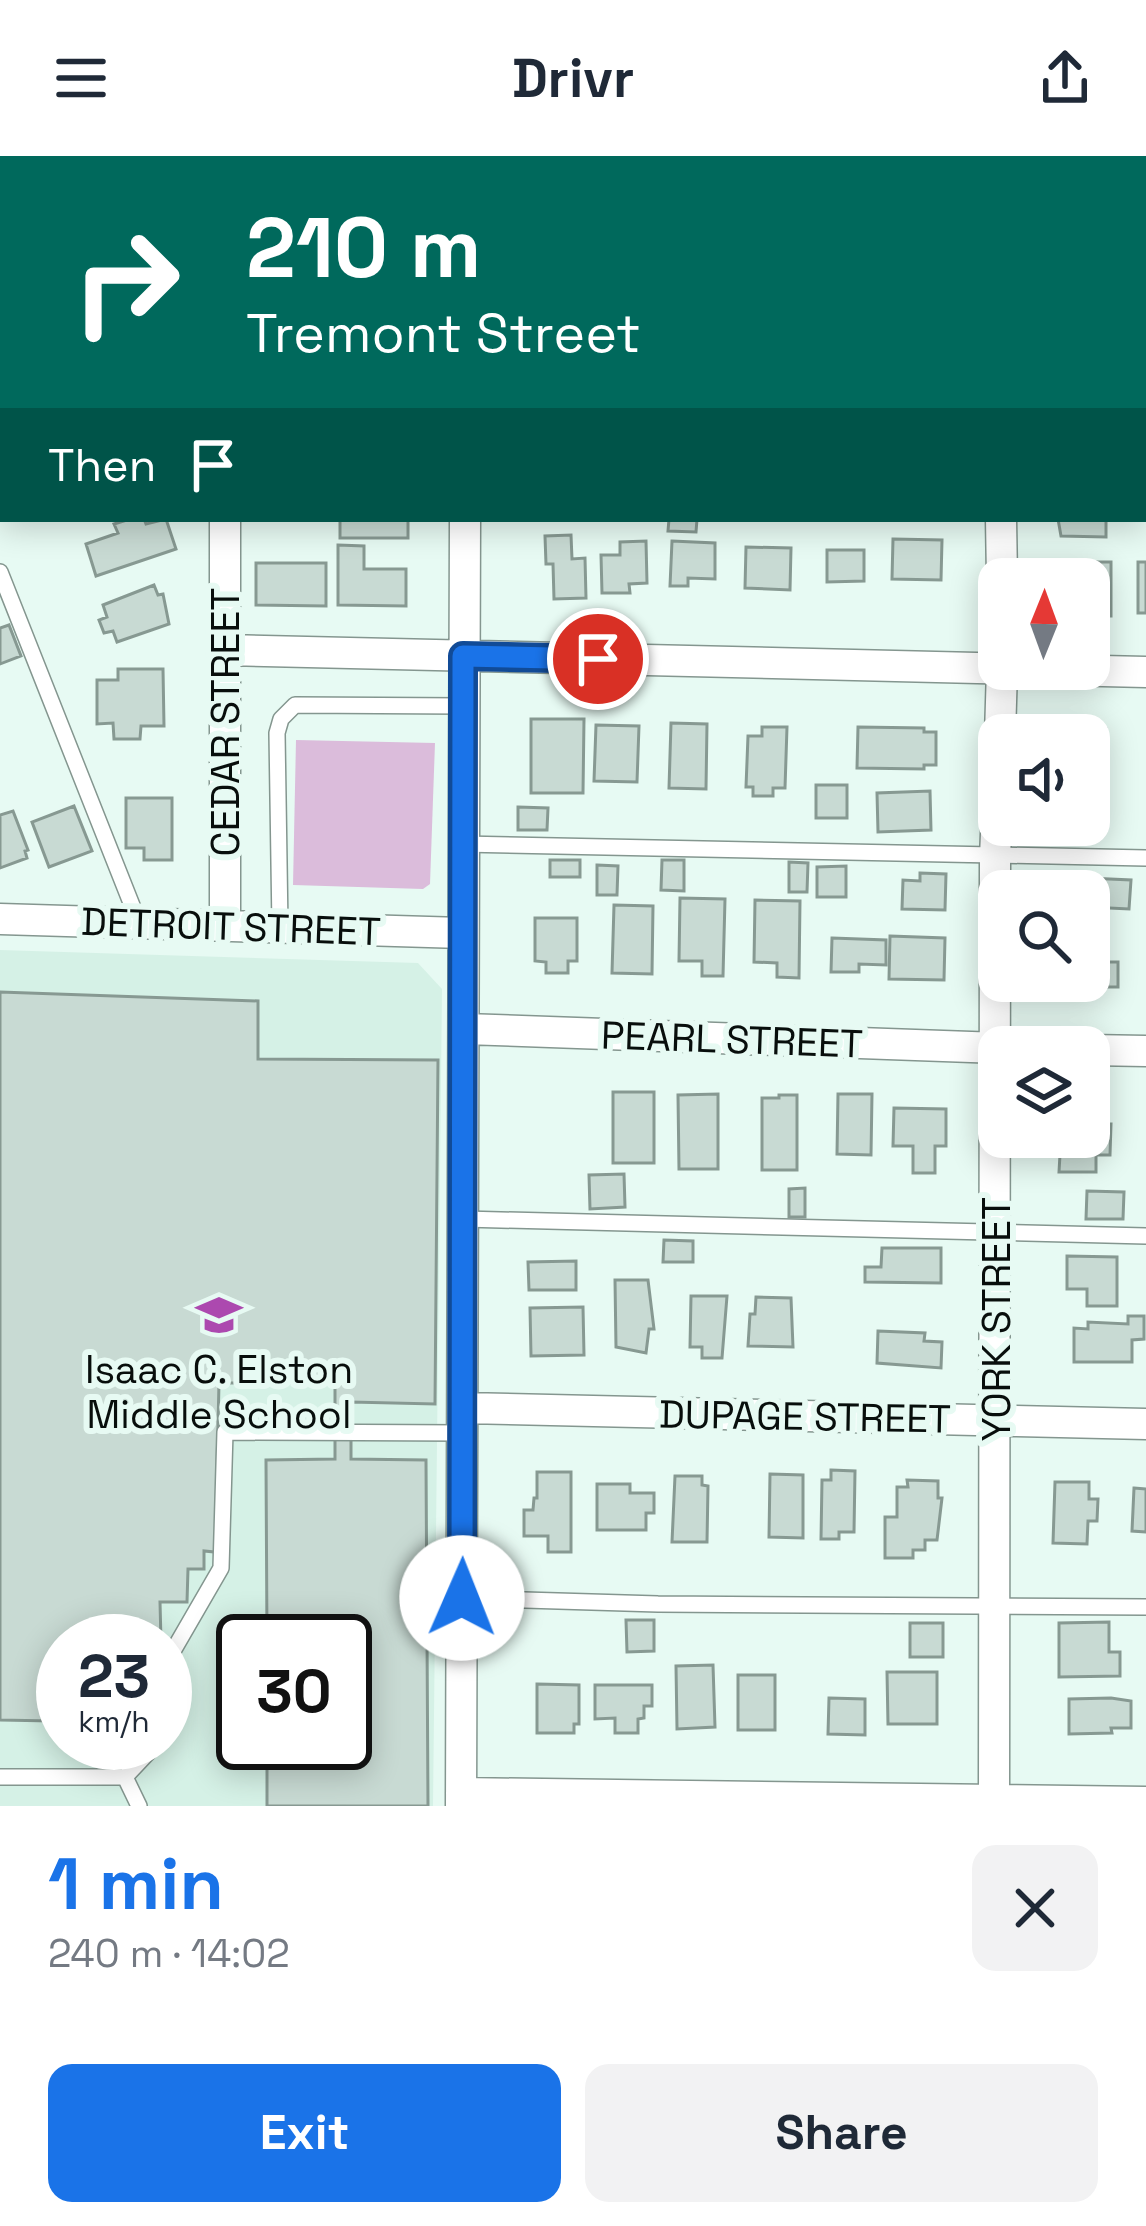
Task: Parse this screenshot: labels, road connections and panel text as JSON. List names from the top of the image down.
{
  "streets": {
    "street": [
      "CEDAR STREET",
      "DETROIT STREET",
      "PEARL STREET",
      "YORK STREET",
      "DUPAGE STREET"
    ]
  },
  "crossings": [
    ["CEDAR STREET", "DETROIT STREET"],
    ["YORK STREET", "DUPAGE STREET"]
  ],
  "places": {
    "school or university": ["Isaac C. Elston Middle School"]
  },
  "north": "top",
  "page": {
    "header": "Drivr",
    "turn": ["210 m", "Tremont Street"],
    "then": "Then",
    "speed": "23 km/h",
    "limit": "30",
    "heading": ["1 min", "240 m · 14:02"],
    "buttons": ["Exit", "Share"]
  }
}
